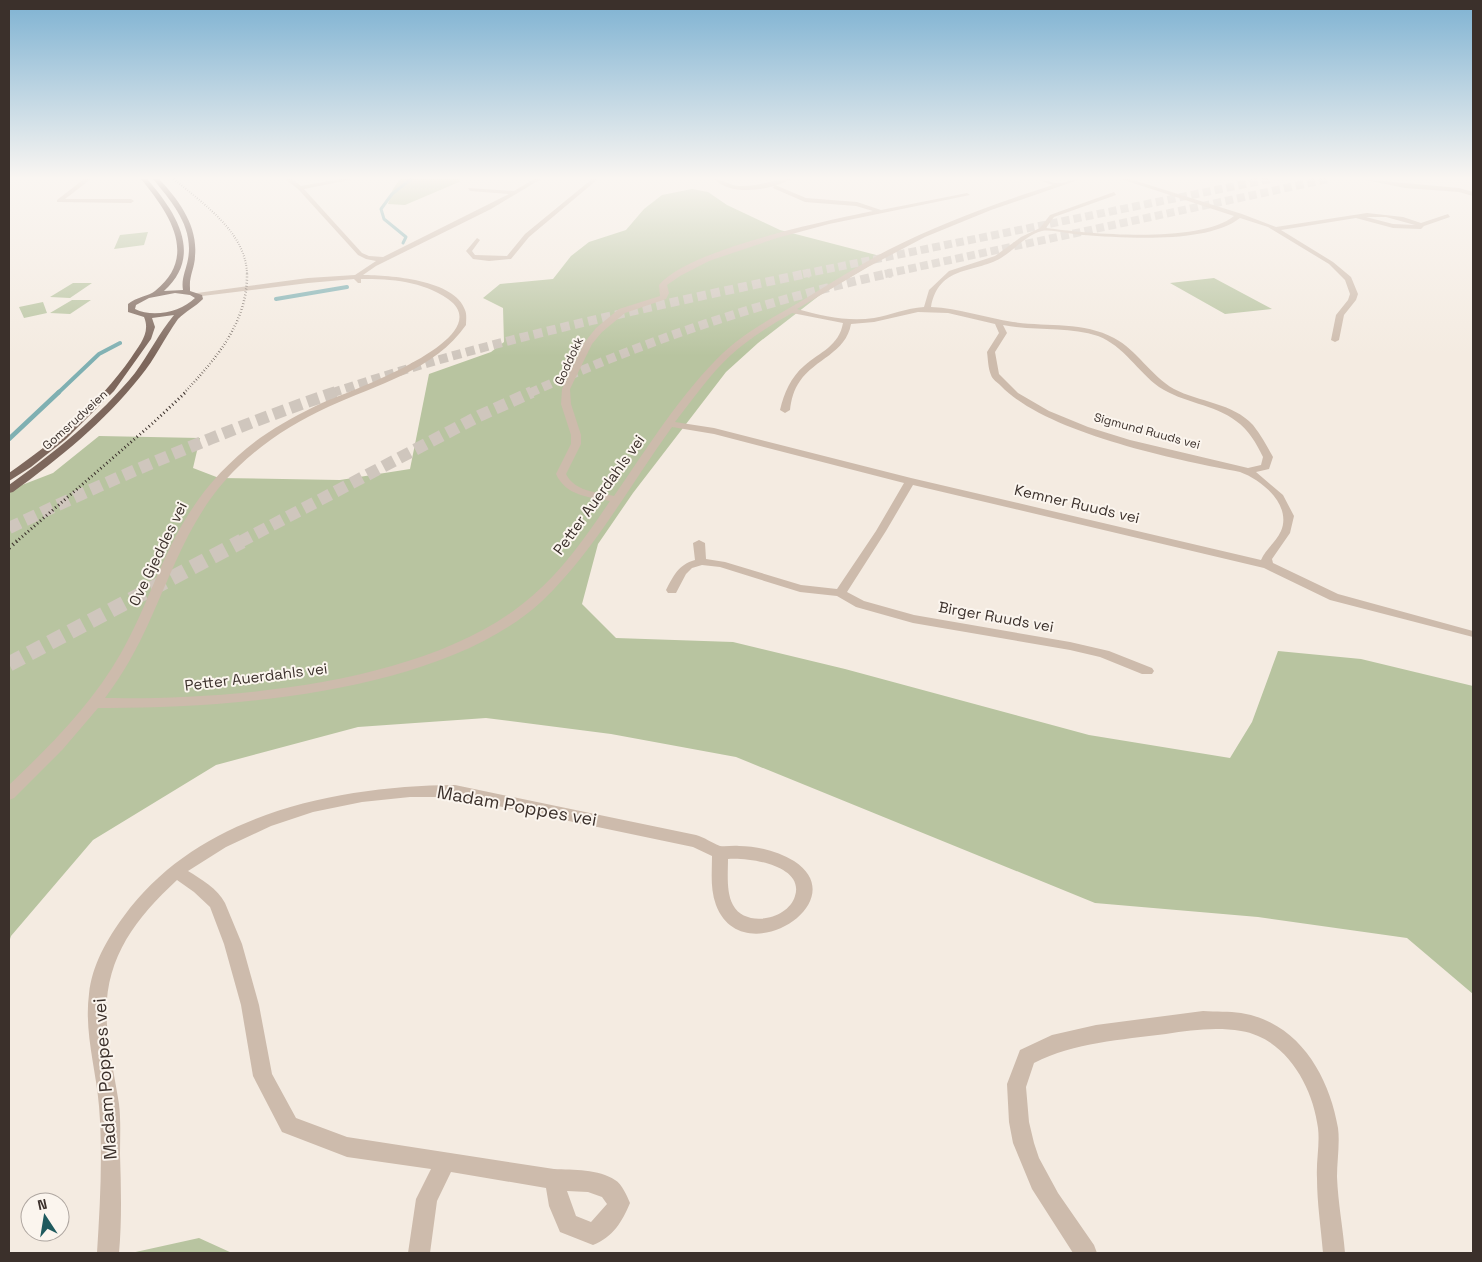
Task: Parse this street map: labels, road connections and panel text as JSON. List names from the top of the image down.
{
  "streets": {
    "main road": ["Gomsrudveien"],
    "street": [
      "Goddokk",
      "Sigmund Ruuds vei",
      "Petter Auerdahls vei",
      "Kemner Ruuds vei",
      "Ove Gjeddes vei",
      "Birger Ruuds vei",
      "Madam Poppes vei"
    ]
  },
  "crossings": [
    ["Goddokk", "Petter Auerdahls vei"],
    ["Sigmund Ruuds vei", "Kemner Ruuds vei"],
    ["Petter Auerdahls vei", "Kemner Ruuds vei"],
    ["Petter Auerdahls vei", "Ove Gjeddes vei"]
  ],
  "north": "top"
}
